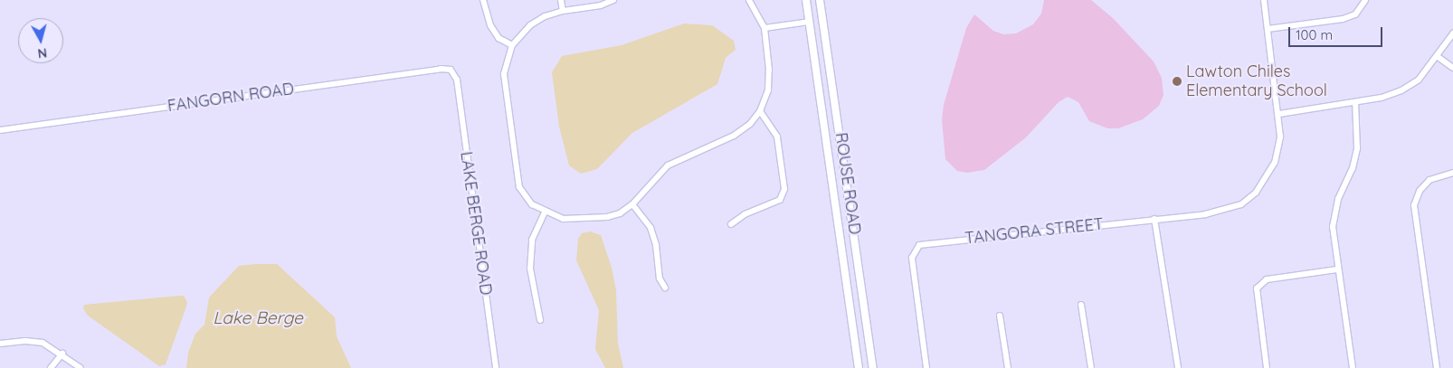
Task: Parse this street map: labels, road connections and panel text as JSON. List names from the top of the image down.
{
  "streets": {
    "street": [
      "FANGORN ROAD",
      "ROUSE ROAD",
      "LAKE BERGE ROAD",
      "TANGORA STREET"
    ]
  },
  "crossings": [
    ["FANGORN ROAD", "LAKE BERGE ROAD"]
  ],
  "water": ["Lake Berge"],
  "places": ["Lawton Chiles Elementary School"],
  "scale_bar": "100 m",
  "north": "bottom"
}
